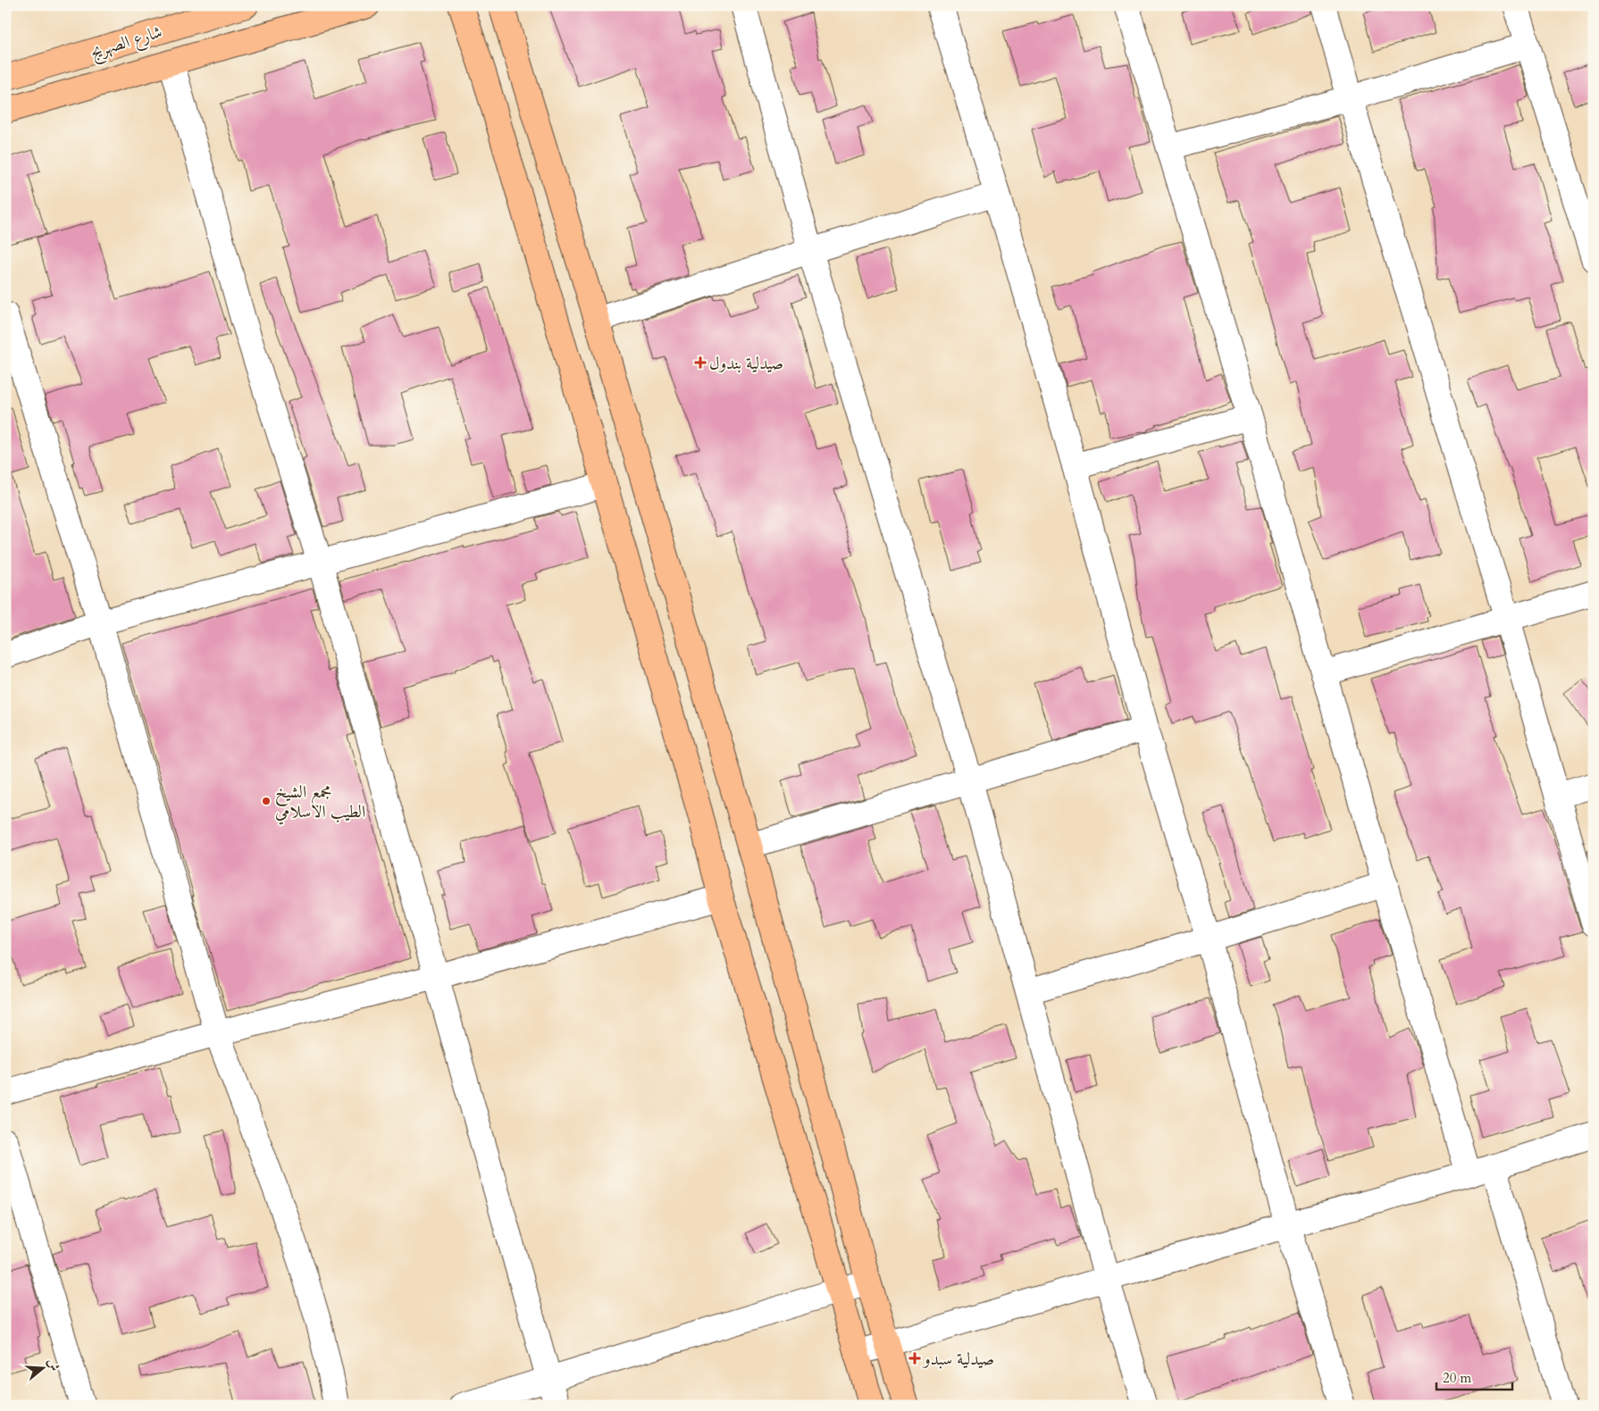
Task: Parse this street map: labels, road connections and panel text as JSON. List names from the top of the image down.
{
  "streets": {
    "main road": ["شارع الصهريج"]
  },
  "places": {
    "health": ["صيدلية بندول", "صيدلية سبدو"],
    "other": ["مجمع الشيخ الطيب الاسلامي"]
  },
  "scale_bar": "20 m",
  "north": "right"
}
